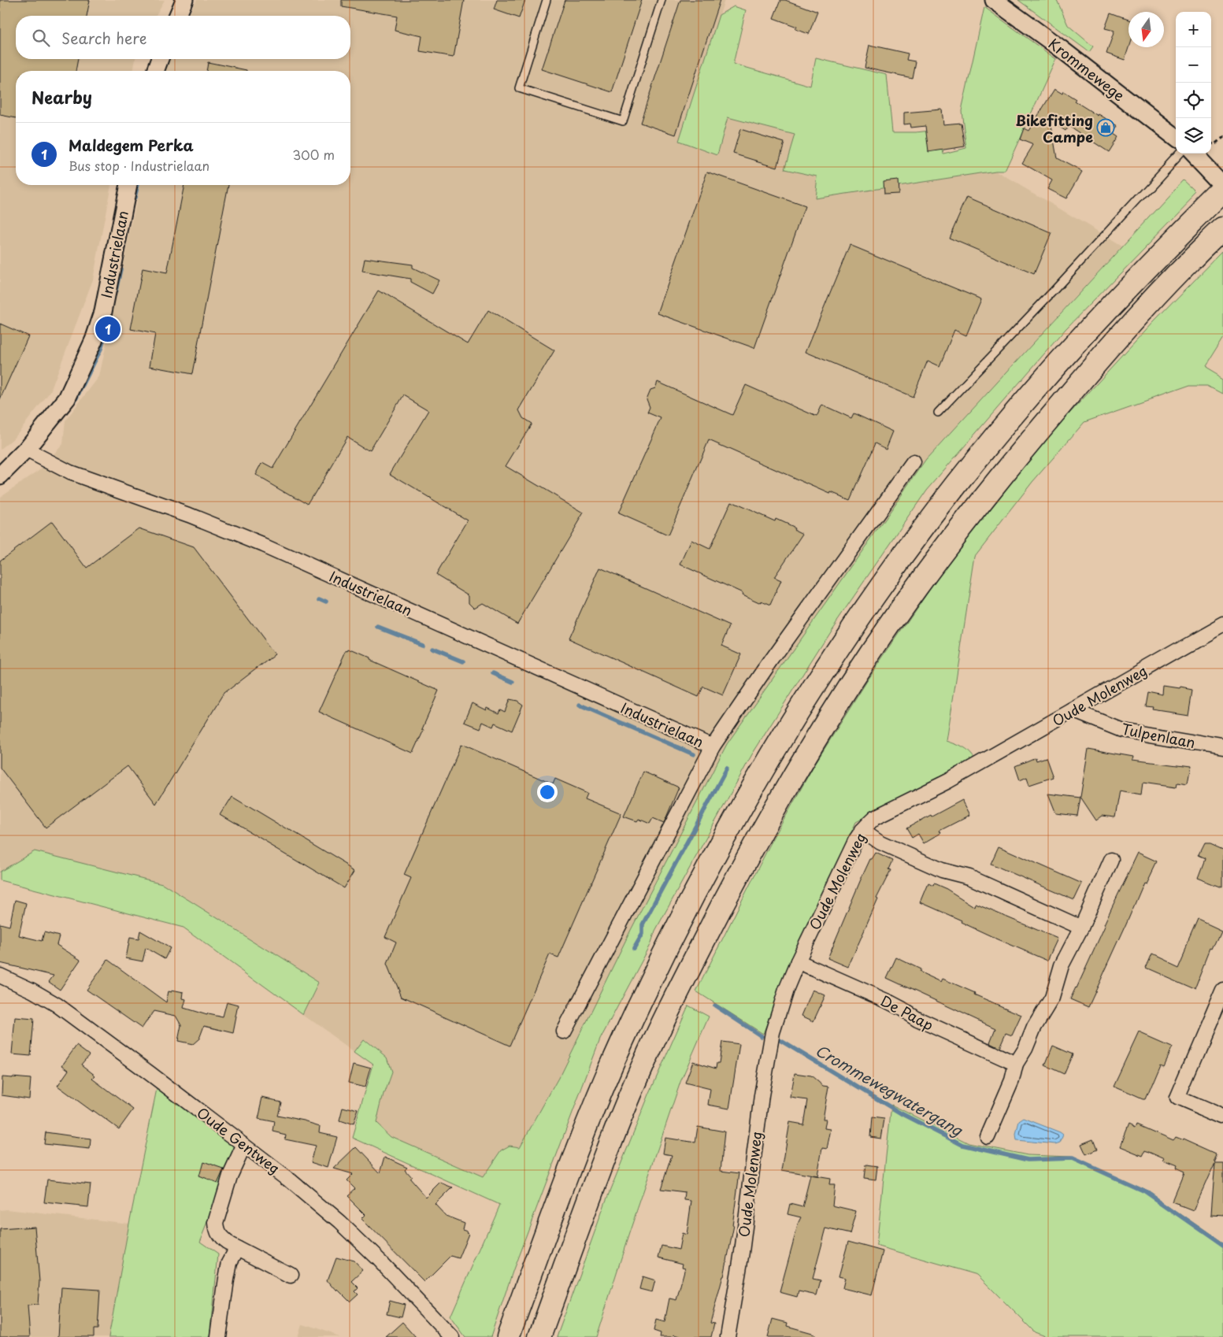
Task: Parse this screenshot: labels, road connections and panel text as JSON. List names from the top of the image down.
{
  "streets": {
    "street": [
      "Krommewege",
      "Industrielaan",
      "Oude Molenweg",
      "Tulpenlaan",
      "De Paap",
      "Oude Gentweg"
    ]
  },
  "crossings": [
    ["Oude Molenweg", "Tulpenlaan"],
    ["Oude Molenweg", "De Paap"]
  ],
  "water": ["Crommewegwatergang"],
  "places": {
    "shop": ["Bikefitting Campe"]
  },
  "north": "bottom",
  "page": {
    "map_buttons": ["+", "−"],
    "search": "Search here",
    "heading": "Nearby",
    "list": [
      {
        "mark": "1",
        "name": "Maldegem Perka",
        "note": "Bus stop · Industrielaan",
        "value": "300 m"
      }
    ],
    "pins": "1"
  }
}
